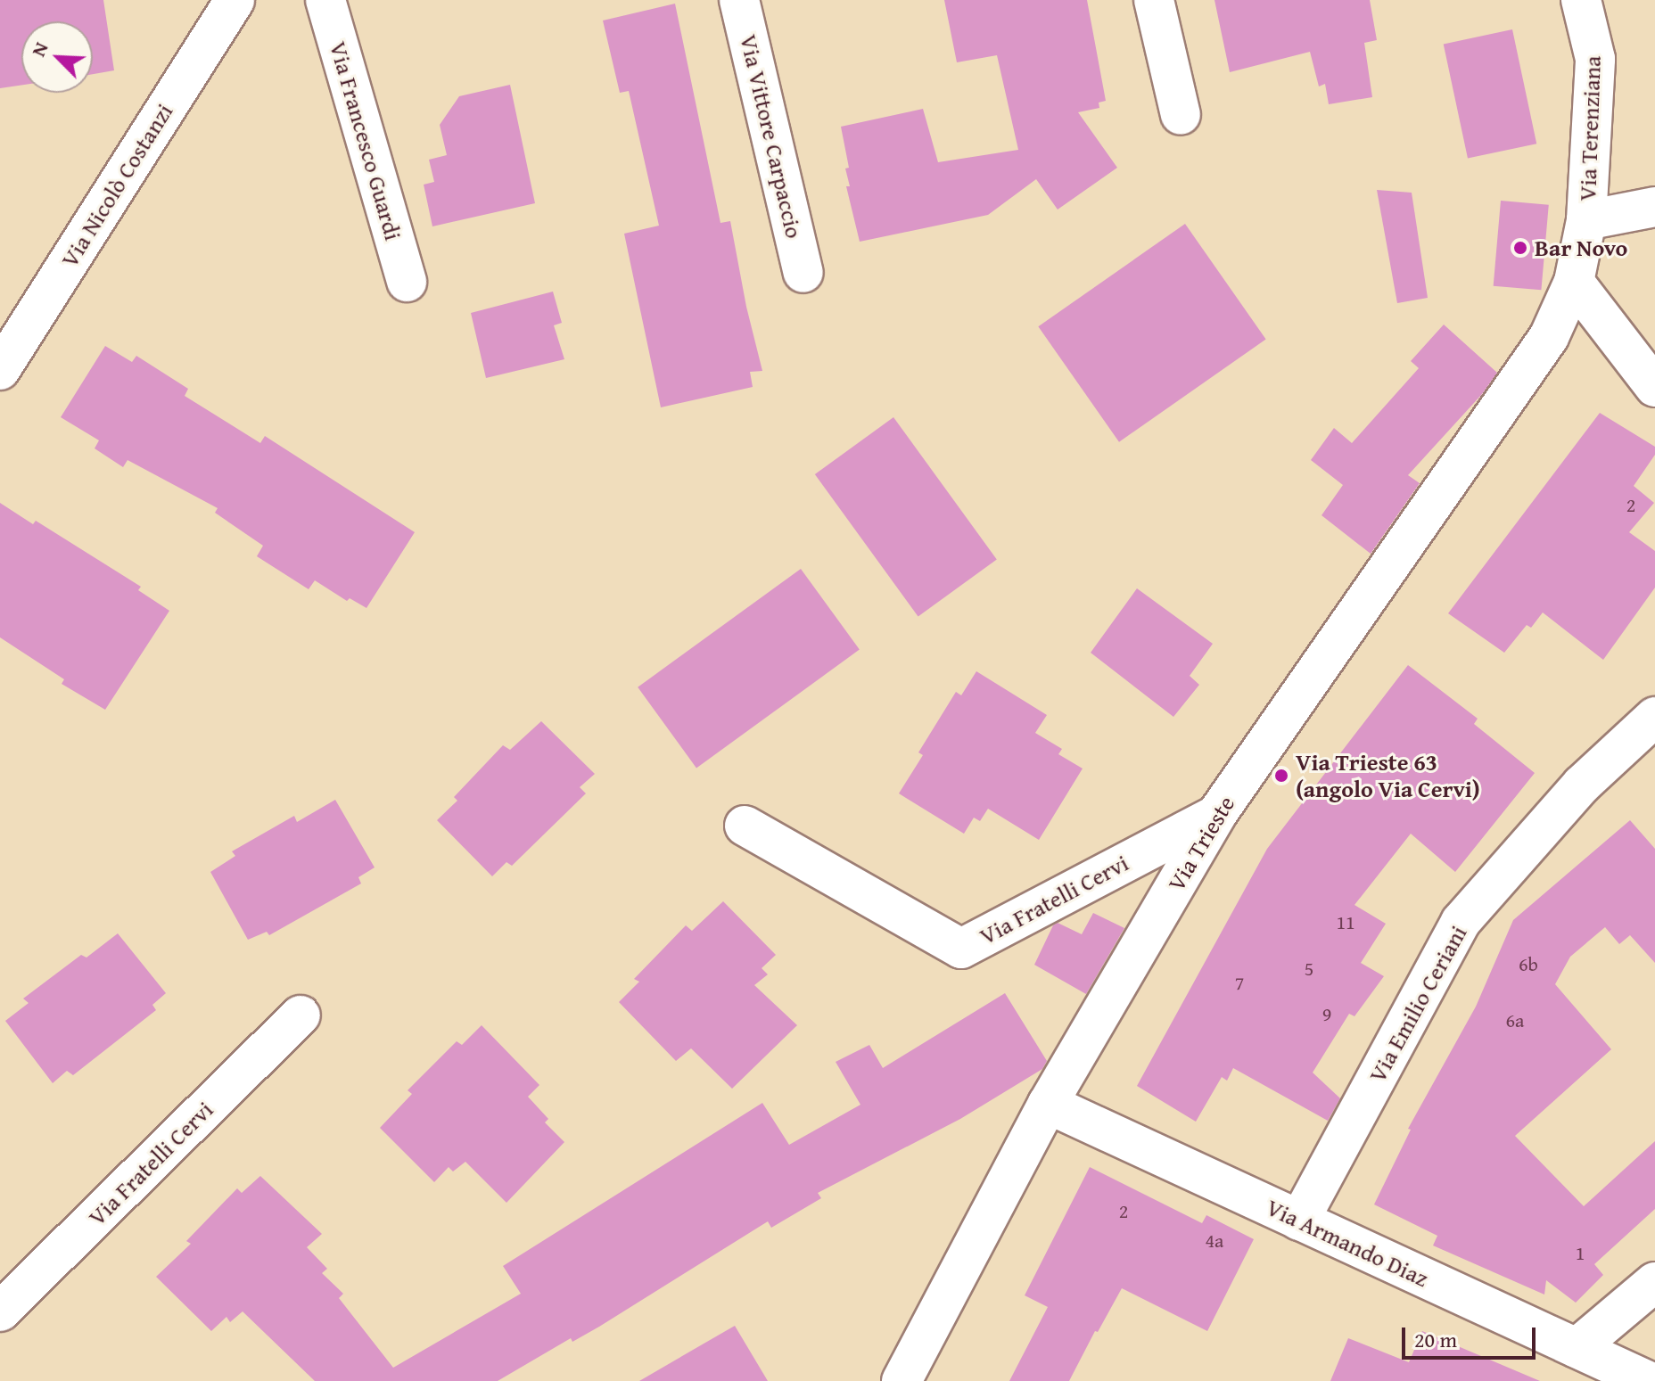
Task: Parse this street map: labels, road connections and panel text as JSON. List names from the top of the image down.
{
  "streets": {
    "street": [
      "Via Terenziana",
      "Via Vittore Carpaccio",
      "Via Francesco Guardi",
      "Via Nicolò Costanzi",
      "Via Trieste",
      "Via Fratelli Cervi",
      "Via Emilio Ceriani",
      "Via Armando Diaz"
    ]
  },
  "crossings": [
    ["Via Terenziana", "Via Trieste"],
    ["Via Trieste", "Via Fratelli Cervi"],
    ["Via Trieste", "Via Armando Diaz"],
    ["Via Emilio Ceriani", "Via Armando Diaz"]
  ],
  "places": ["Bar Novo", "Via Trieste 63 (angolo Via Cervi)"],
  "house_numbers": [
    "2",
    "11",
    "6b",
    "5",
    "7",
    "9",
    "6a",
    "2",
    "4a",
    "1"
  ],
  "scale_bar": "20 m",
  "north": "top left"
}
